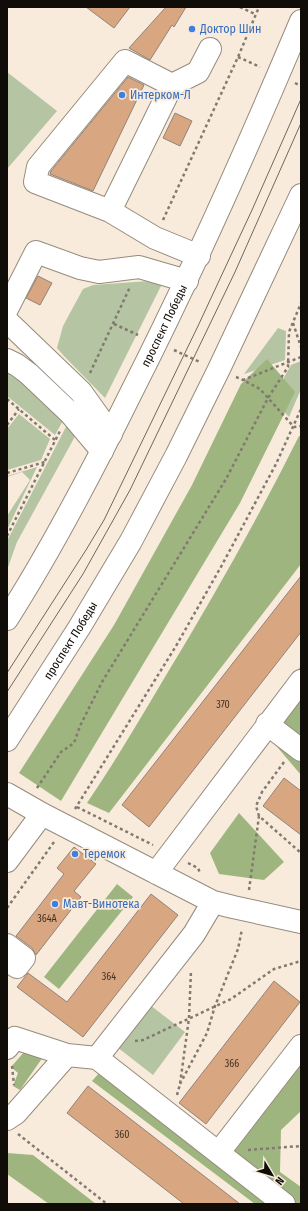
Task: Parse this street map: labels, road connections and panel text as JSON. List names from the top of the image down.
{
  "streets": {
    "main road": ["проспект Победы"]
  },
  "places": [
    "Доктор Шин",
    "Интерком-Л",
    "Теремок",
    "Мавт-Винотека"
  ],
  "house_numbers": [
    "370",
    "364А",
    "364",
    "366",
    "360"
  ],
  "north": "bottom right"
}
